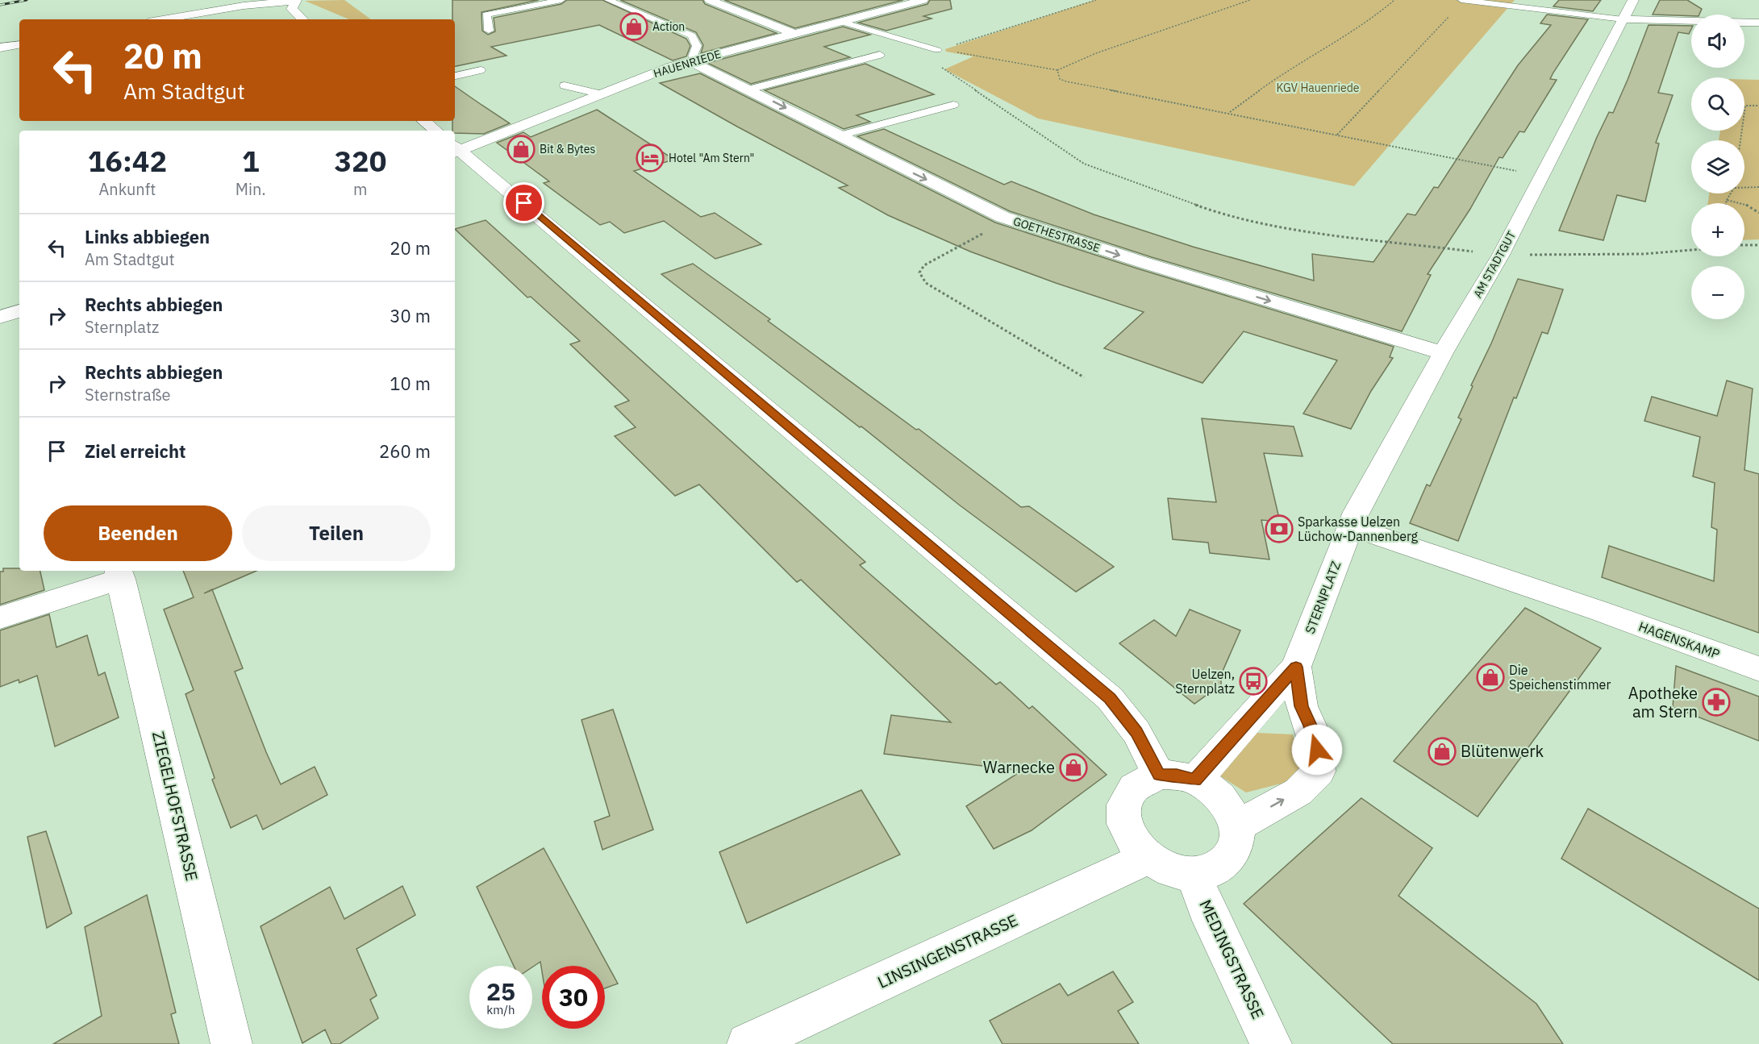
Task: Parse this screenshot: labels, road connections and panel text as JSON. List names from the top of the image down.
{
  "streets": {
    "street": [
      "HAUENRIEDE",
      "GOETHESTRASSE",
      "AM STADTGUT",
      "STERNPLATZ",
      "HAGENSKAMP",
      "ZIEGELHOFSTRASSE",
      "LINSINGENSTRASSE",
      "MEDINGSTRASSE"
    ]
  },
  "crossings": [
    ["HAUENRIEDE", "GOETHESTRASSE"],
    ["GOETHESTRASSE", "AM STADTGUT"],
    ["AM STADTGUT", "STERNPLATZ"],
    ["AM STADTGUT", "HAGENSKAMP"],
    ["STERNPLATZ", "HAGENSKAMP"],
    ["STERNPLATZ", "LINSINGENSTRASSE"],
    ["STERNPLATZ", "MEDINGSTRASSE"],
    ["LINSINGENSTRASSE", "MEDINGSTRASSE"]
  ],
  "one_way": ["GOETHESTRASSE"],
  "parks": ["KGV Hauenriede"],
  "places": {
    "shop": [
      "Action",
      "Bit & Bytes",
      "Die Speichenstimmer",
      "Blütenwerk",
      "Warnecke"
    ],
    "hotel": ["Hotel \"Am Stern\""],
    "bank": ["Sparkasse Uelzen Lüchow-Dannenberg"],
    "bus stop": ["Uelzen, Sternplatz"],
    "pharmacy": ["Apotheke am Stern"]
  },
  "page": {
    "map_buttons": ["+", "−"],
    "turn": ["20 m", "Am Stadtgut"],
    "eta": [
      "16:42",
      "Ankunft",
      "1",
      "Min.",
      "320",
      "m"
    ],
    "list": [
      {
        "name": "Links abbiegen",
        "note": "Am Stadtgut",
        "value": "20 m"
      },
      {
        "name": "Rechts abbiegen",
        "note": "Sternplatz",
        "value": "30 m"
      },
      {
        "name": "Rechts abbiegen",
        "note": "Sternstraße",
        "value": "10 m"
      },
      {
        "name": "Ziel erreicht",
        "value": "260 m"
      }
    ],
    "buttons": ["Beenden", "Teilen"],
    "speed": "25 km/h",
    "limit": "30"
  }
}
